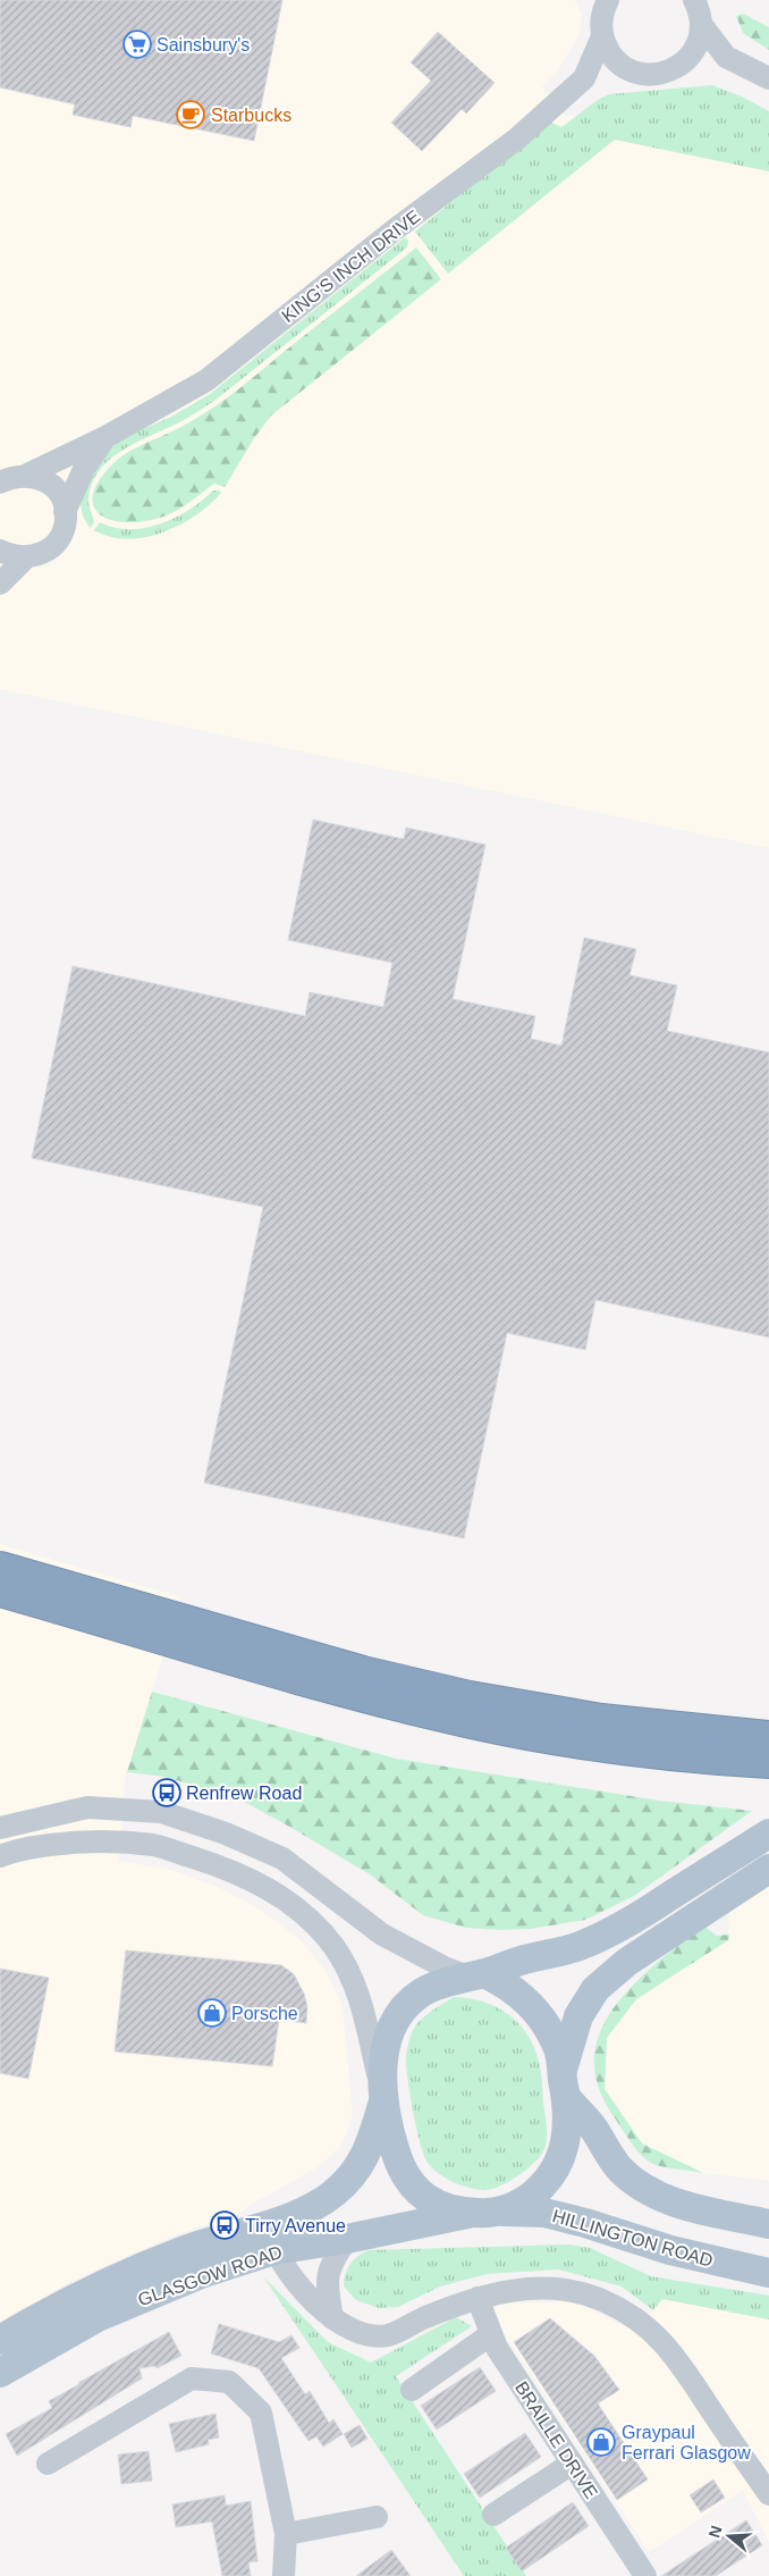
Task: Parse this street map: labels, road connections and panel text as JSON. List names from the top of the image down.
{
  "streets": {
    "main road": ["HILLINGTON ROAD", "GLASGOW ROAD"],
    "street": ["KING'S INCH DRIVE", "BRAILLE DRIVE"]
  },
  "places": {
    "supermarket": ["Sainsbury's"],
    "cafe": ["Starbucks"],
    "bus stop": ["Renfrew Road", "Tirry Avenue"],
    "shop": ["Porsche", "Graypaul Ferrari Glasgow"]
  },
  "north": "left"
}
